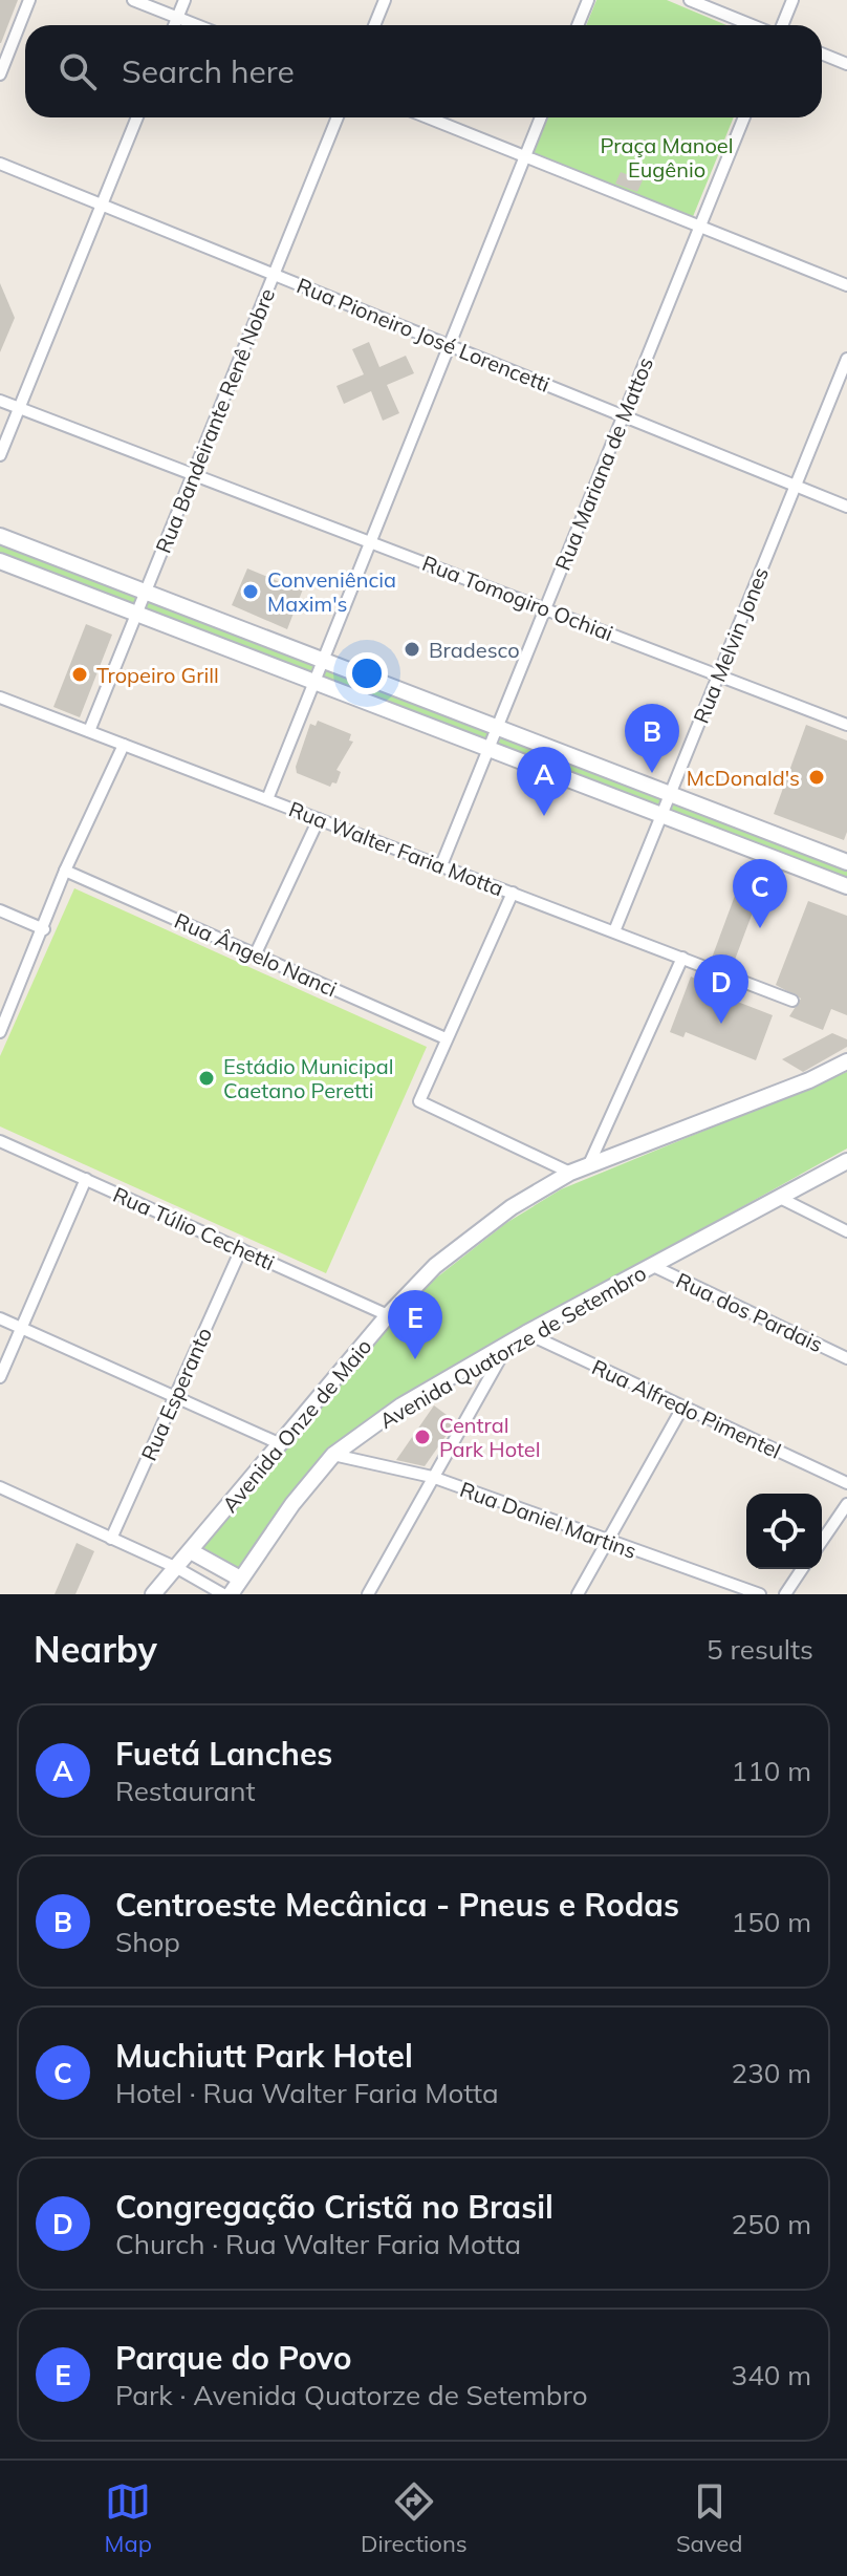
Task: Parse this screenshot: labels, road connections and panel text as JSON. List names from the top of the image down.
{
  "streets": {
    "main road": ["Avenida Quatorze de Setembro", "Avenida Onze de Maio"],
    "street": [
      "Rua Pioneiro José Lorencetti",
      "Rua Bandeirante Renê Nobre",
      "Rua Mariana de Mattos",
      "Rua Tomogiro Ochiai",
      "Rua Melvin Jones",
      "Rua Walter Faria Motta",
      "Rua Ângelo Nanci",
      "Rua Túlio Cechetti",
      "Rua dos Pardais",
      "Rua Esperanto",
      "Rua Alfredo Pimentel",
      "Rua Daniel Martins"
    ]
  },
  "crossings": [
    ["Rua Pioneiro José Lorencetti", "Rua Bandeirante Renê Nobre"],
    ["Rua Pioneiro José Lorencetti", "Rua Mariana de Mattos"],
    ["Rua Pioneiro José Lorencetti", "Rua Melvin Jones"],
    ["Rua Bandeirante Renê Nobre", "Rua Tomogiro Ochiai"],
    ["Rua Bandeirante Renê Nobre", "Rua Walter Faria Motta"],
    ["Rua Mariana de Mattos", "Rua Tomogiro Ochiai"],
    ["Rua Mariana de Mattos", "Rua Walter Faria Motta"],
    ["Rua Tomogiro Ochiai", "Rua Melvin Jones"],
    ["Rua Melvin Jones", "Rua Walter Faria Motta"],
    ["Rua Túlio Cechetti", "Rua Esperanto"],
    ["Rua Túlio Cechetti", "Avenida Onze de Maio"],
    ["Rua dos Pardais", "Avenida Quatorze de Setembro"],
    ["Avenida Quatorze de Setembro", "Rua Alfredo Pimentel"],
    ["Avenida Quatorze de Setembro", "Rua Daniel Martins"]
  ],
  "parks": ["Praça Manoel Eugênio"],
  "places": [
    "Conveniência Maxim's",
    "Bradesco",
    "Tropeiro Grill",
    "McDonald's",
    "Estádio Municipal Caetano Peretti",
    "Central Park Hotel"
  ],
  "page": {
    "search": "Search here",
    "pins": [
      "B",
      "A",
      "C",
      "D",
      "E"
    ],
    "heading": ["Nearby", "5 results"],
    "list": [
      {
        "mark": "A",
        "name": "Fuetá Lanches",
        "note": "Restaurant",
        "value": "110 m"
      },
      {
        "mark": "B",
        "name": "Centroeste Mecânica - Pneus e Rodas",
        "note": "Shop",
        "value": "150 m"
      },
      {
        "mark": "C",
        "name": "Muchiutt Park Hotel",
        "note": "Hotel · Rua Walter Faria Motta",
        "value": "230 m"
      },
      {
        "mark": "D",
        "name": "Congregação Cristã no Brasil",
        "note": "Church · Rua Walter Faria Motta",
        "value": "250 m"
      },
      {
        "mark": "E",
        "name": "Parque do Povo",
        "note": "Park · Avenida Quatorze de Setembro",
        "value": "340 m"
      }
    ],
    "nav": ["Map", "Directions", "Saved"]
  }
}
